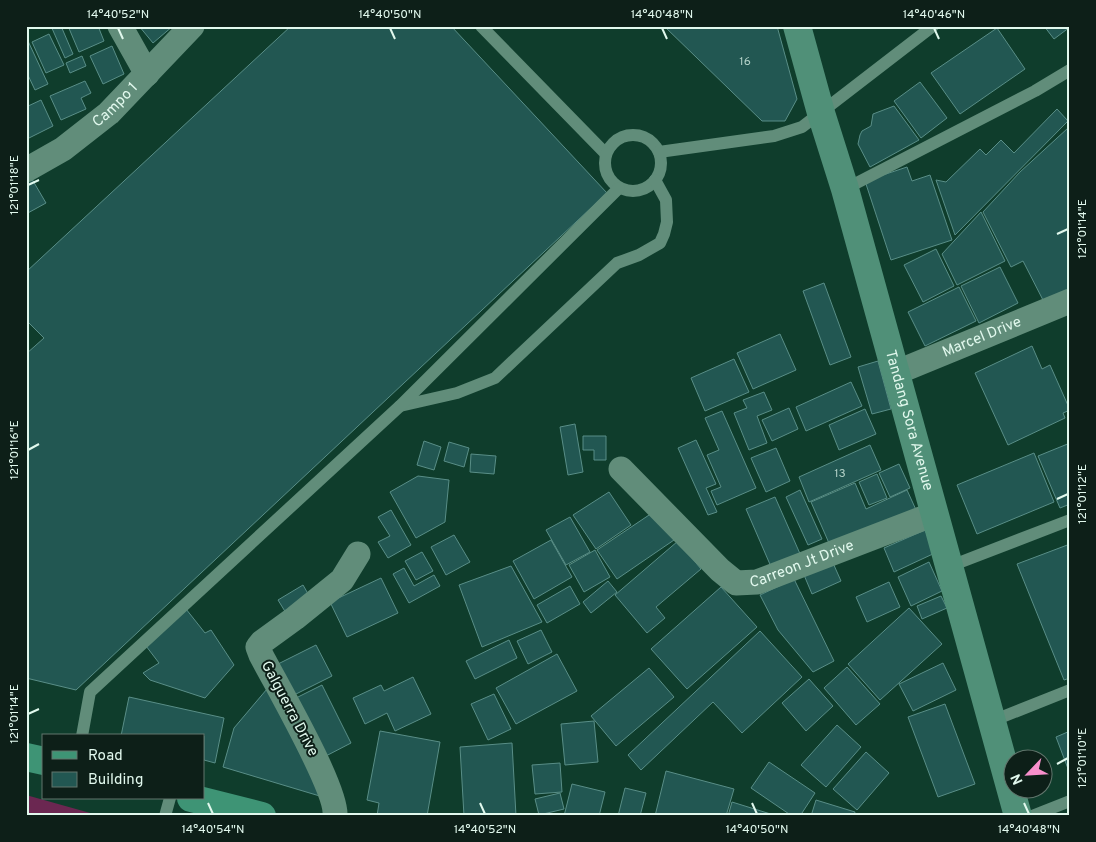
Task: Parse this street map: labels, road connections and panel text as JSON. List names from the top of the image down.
{
  "streets": {
    "main road": ["Tandang Sora Avenue"],
    "street": [
      "Campo 1",
      "Marcel Drive",
      "Carreon Jt Drive",
      "Galguerra Drive"
    ]
  },
  "crossings": [
    ["Marcel Drive", "Tandang Sora Avenue"],
    ["Tandang Sora Avenue", "Carreon Jt Drive"]
  ],
  "house_numbers": ["16", "13"],
  "legend": ["Road", "Building"],
  "north": "bottom left",
  "coordinates": [
    "14°40'52\"N",
    "14°40'50\"N",
    "14°40'48\"N",
    "14°40'46\"N",
    "121°01'18\"E",
    "121°01'14\"E",
    "121°01'16\"E",
    "121°01'12\"E",
    "121°01'10\"E",
    "14°40'54\"N"
  ]
}
